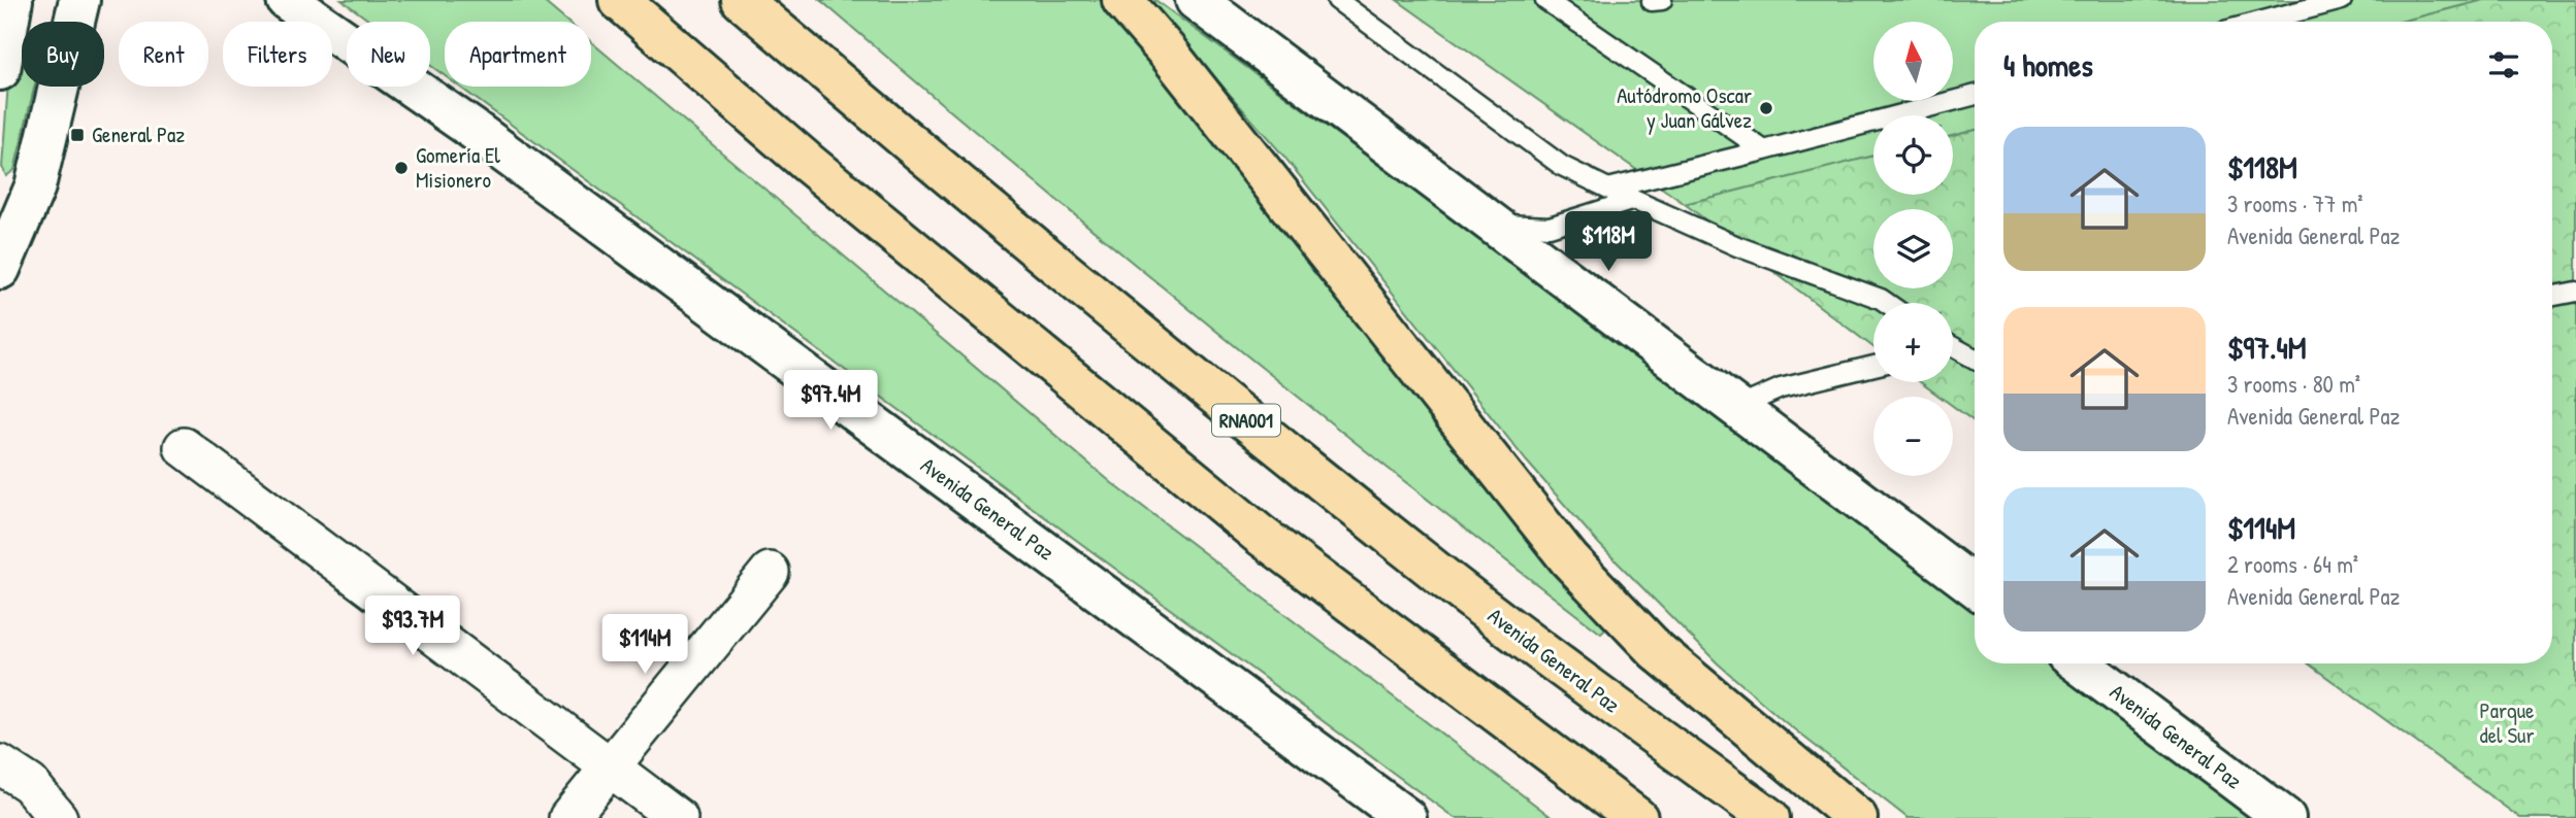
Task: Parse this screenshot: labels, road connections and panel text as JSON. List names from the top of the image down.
{
  "streets": {
    "highway": ["RNA001", "Avenida General Paz"]
  },
  "parks": ["Parque del Sur"],
  "places": {
    "other": ["Autódromo Oscar y Juan Gálvez", "Gomería El Misionero"],
    "transit": ["General Paz"]
  },
  "north": "top",
  "page": {
    "map_buttons": ["+", "−"],
    "chip": [
      "Buy",
      "Rent",
      "Filters",
      "New",
      "Apartment"
    ],
    "heading": "4 homes",
    "list": [
      {
        "name": "$118M",
        "note": "3 rooms · 77 m² · Avenida General Paz"
      },
      {
        "name": "$97.4M",
        "note": "3 rooms · 80 m² · Avenida General Paz"
      },
      {
        "name": "$114M",
        "note": "2 rooms · 64 m² · Avenida General Paz"
      }
    ],
    "price": [
      "$118M",
      "$97.4M",
      "$93.7M",
      "$114M"
    ]
  }
}
